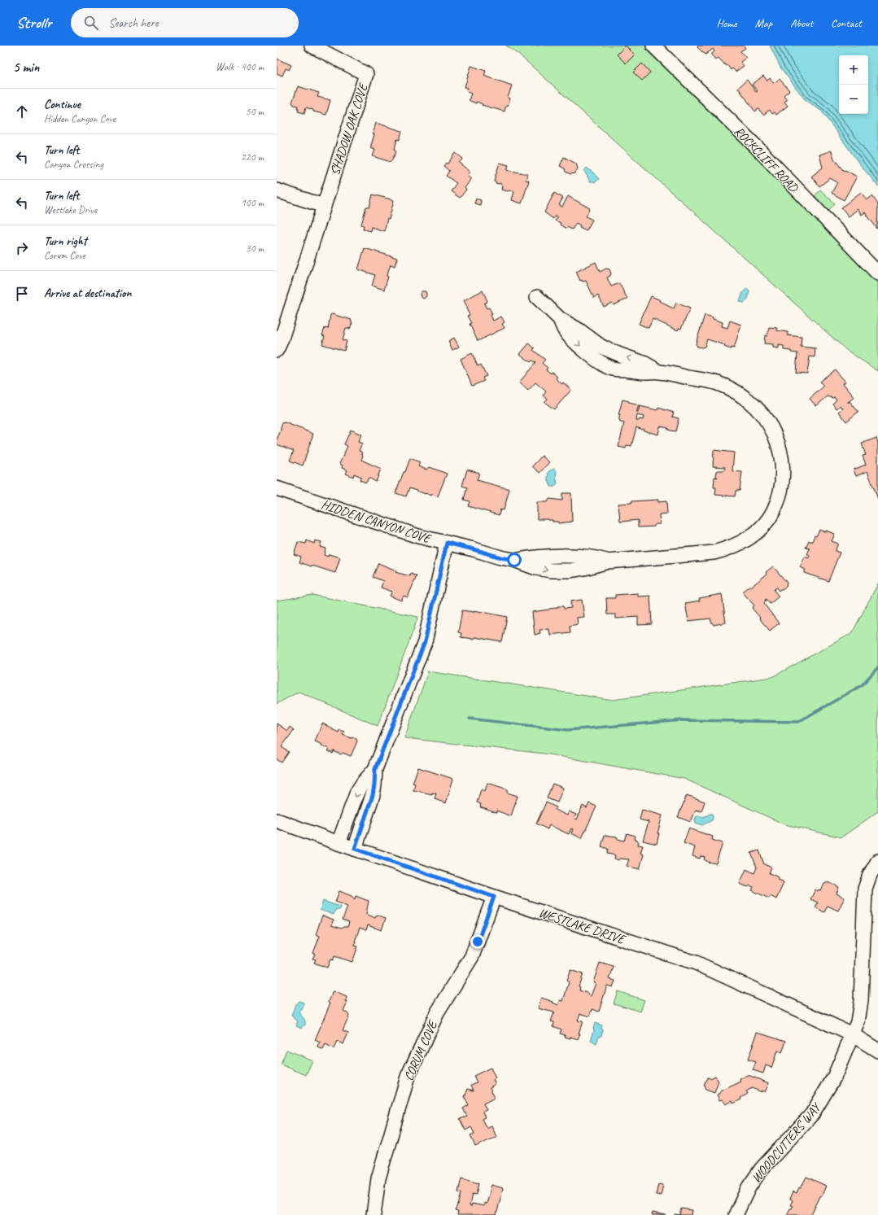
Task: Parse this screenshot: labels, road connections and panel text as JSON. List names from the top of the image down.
{
  "streets": {
    "street": [
      "SHADOW OAK COVE",
      "ROCKCLIFF ROAD",
      "HIDDEN CANYON COVE",
      "WESTLAKE DRIVE",
      "CORUM COVE",
      "WOODCUTTERS WAY"
    ]
  },
  "crossings": [
    ["WESTLAKE DRIVE", "CORUM COVE"],
    ["WESTLAKE DRIVE", "WOODCUTTERS WAY"]
  ],
  "page": {
    "header": "Strollr",
    "search": "Search here",
    "nav": [
      "Home",
      "Map",
      "About",
      "Contact"
    ],
    "heading": ["5 min", "Walk · 400 m"],
    "map_buttons": ["+", "−"],
    "list": [
      ["Continue", "Hidden Canyon Cove", "50 m"],
      ["Turn left", "Canyon Crossing", "220 m"],
      ["Turn left", "Westlake Drive", "100 m"],
      ["Turn right", "Corum Cove", "30 m"],
      "Arrive at destination"
    ]
  }
}
